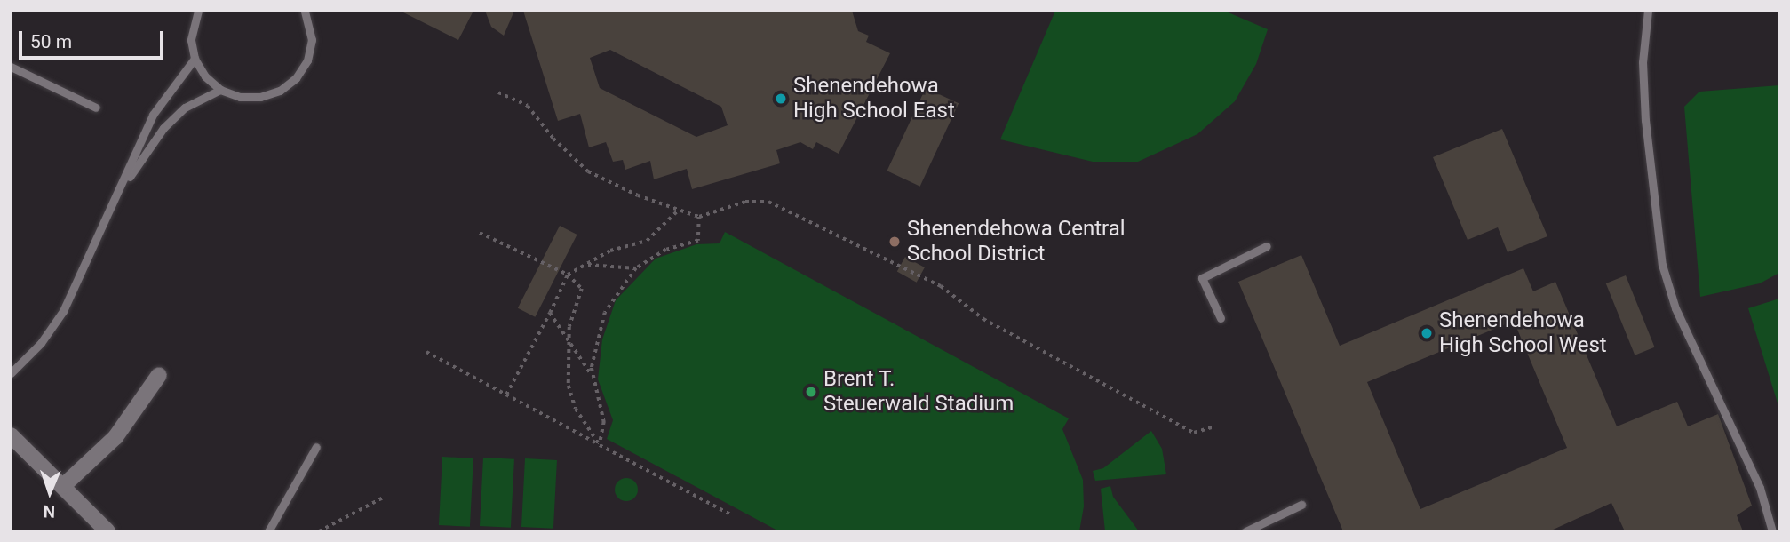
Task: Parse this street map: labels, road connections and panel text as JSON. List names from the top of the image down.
{
  "places": [
    "Shenendehowa High School East",
    "Shenendehowa Central School District",
    "Shenendehowa High School West",
    "Brent T. Steuerwald Stadium"
  ],
  "scale_bar": "50 m",
  "north": "bottom"
}
